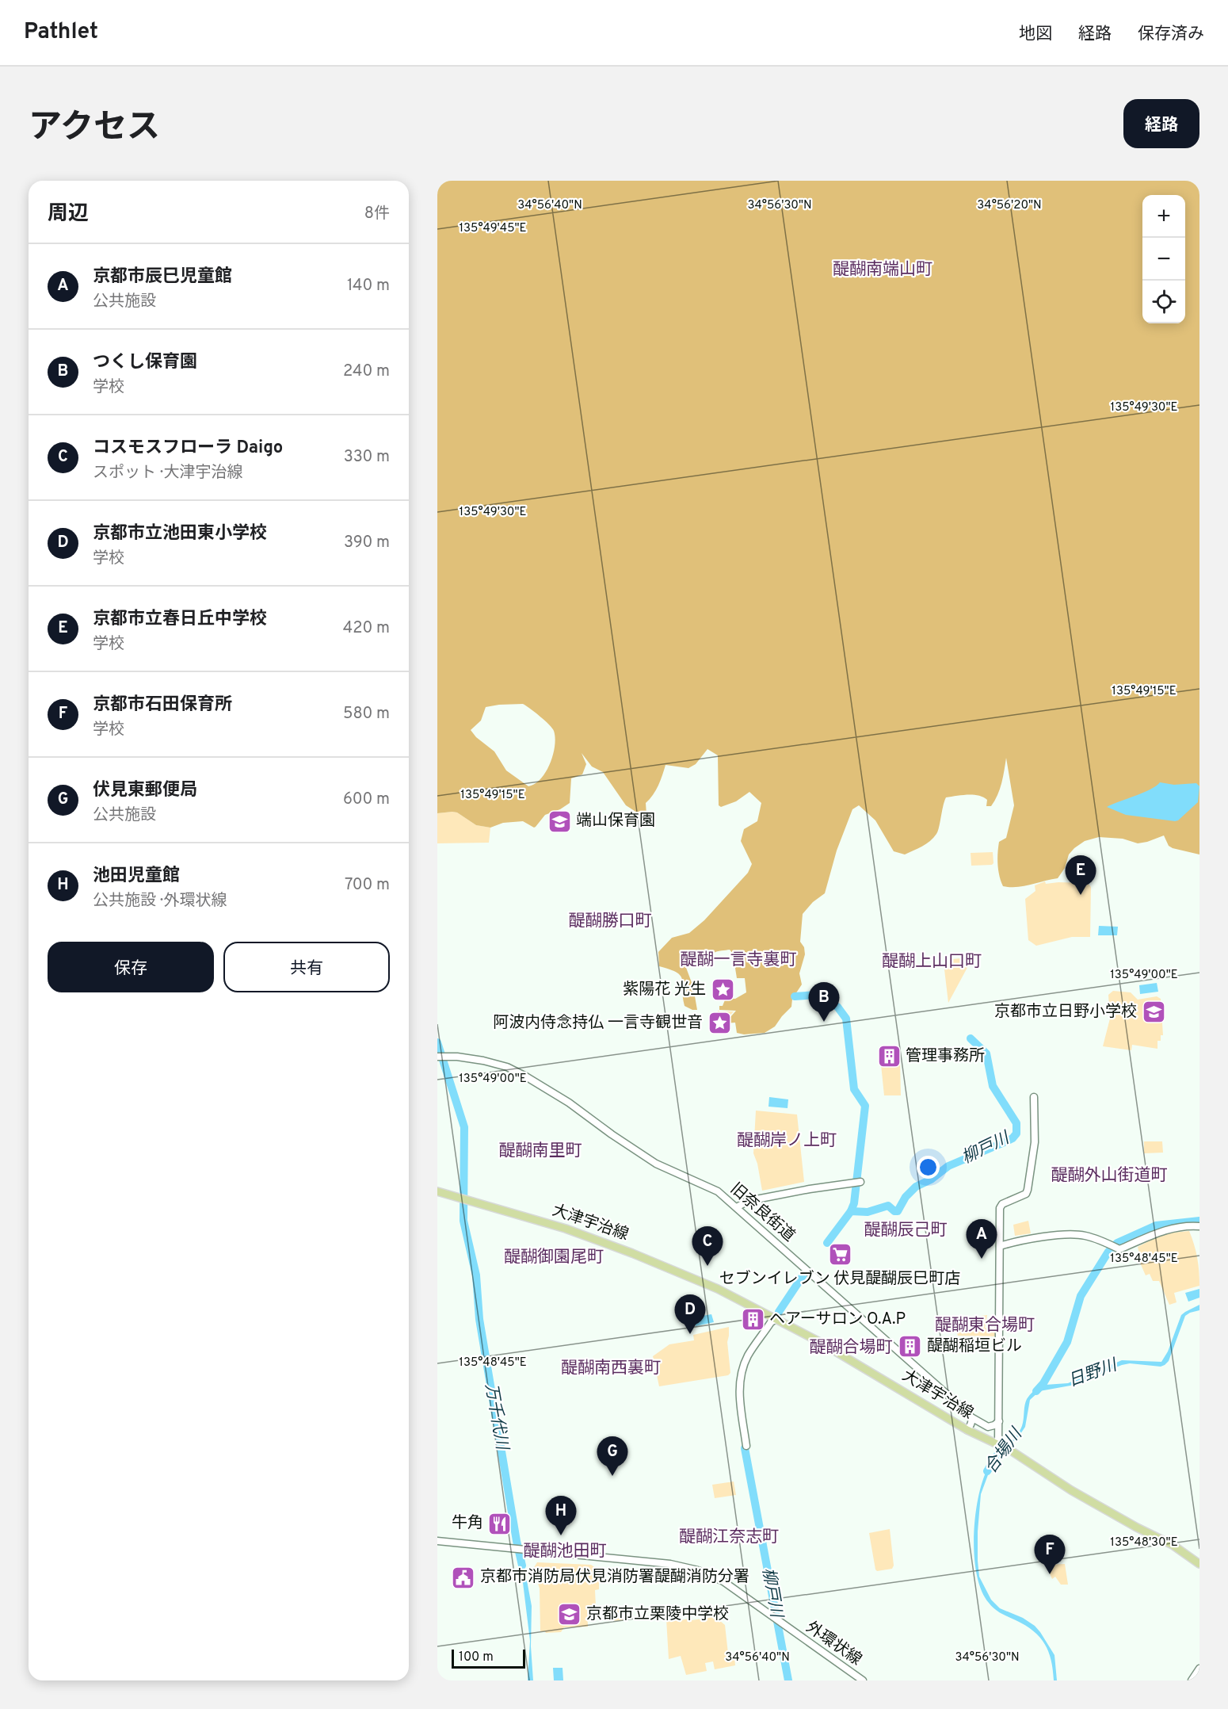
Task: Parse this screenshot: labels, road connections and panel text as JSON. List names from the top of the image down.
{
  "streets": {
    "main road": ["大津宇治線"],
    "street": ["旧奈良街道", "外環状線"]
  },
  "districts": [
    "醍醐南端山町",
    "醍醐勝口町",
    "醍醐一言寺裏町",
    "醍醐上山口町",
    "醍醐岸ノ上町",
    "醍醐南里町",
    "醍醐外山街道町",
    "醍醐辰己町",
    "醍醐御園尾町",
    "醍醐東合場町",
    "醍醐合場町",
    "醍醐南西裏町",
    "醍醐江奈志町",
    "醍醐池田町"
  ],
  "water": [
    "柳戸川",
    "日野川",
    "万千代川",
    "合場川"
  ],
  "places": {
    "school or university": ["端山保育園", "京都市立日野小学校", "京都市立栗陵中学校"],
    "place": ["紫陽花 光生", "阿波内侍念持仏 一言寺観世音"],
    "building": ["管理事務所", "ヘアーサロン O.A.P", "醍醐稲垣ビル"],
    "supermarket": ["セブンイレブン 伏見醍醐辰巳町店"],
    "restaurant": ["牛角"],
    "public building": ["京都市消防局伏見消防署醍醐消防分署"]
  },
  "scale_bar": "100 m",
  "page": {
    "header": "Pathlet",
    "nav": ["地図", "経路", "保存済み"],
    "title": "アクセス",
    "buttons": [
      "経路",
      ["保存", "共有"]
    ],
    "heading": ["周辺", "8件"],
    "map_buttons": ["+", "−"],
    "list": [
      {
        "mark": "A",
        "name": "京都市辰巳児童館",
        "note": "公共施設",
        "value": "140 m"
      },
      {
        "mark": "B",
        "name": "つくし保育園",
        "note": "学校",
        "value": "240 m"
      },
      {
        "mark": "C",
        "name": "コスモスフローラ Daigo",
        "note": "スポット · 大津宇治線",
        "value": "330 m"
      },
      {
        "mark": "D",
        "name": "京都市立池田東小学校",
        "note": "学校",
        "value": "390 m"
      },
      {
        "mark": "E",
        "name": "京都市立春日丘中学校",
        "note": "学校",
        "value": "420 m"
      },
      {
        "mark": "F",
        "name": "京都市石田保育所",
        "note": "学校",
        "value": "580 m"
      },
      {
        "mark": "G",
        "name": "伏見東郵便局",
        "note": "公共施設",
        "value": "600 m"
      },
      {
        "mark": "H",
        "name": "池田児童館",
        "note": "公共施設 · 外環状線",
        "value": "700 m"
      }
    ],
    "pins": [
      "E",
      "B",
      "A",
      "C",
      "D",
      "G",
      "H",
      "F"
    ],
    "scale": "100 m"
  },
  "coordinates": [
    "34°56'40\"N",
    "34°56'30\"N",
    "34°56'20\"N",
    "135°49'45\"E",
    "135°49'30\"E",
    "135°49'15\"E",
    "135°49'00\"E",
    "135°48'45\"E",
    "135°48'30\"E"
  ]
}
